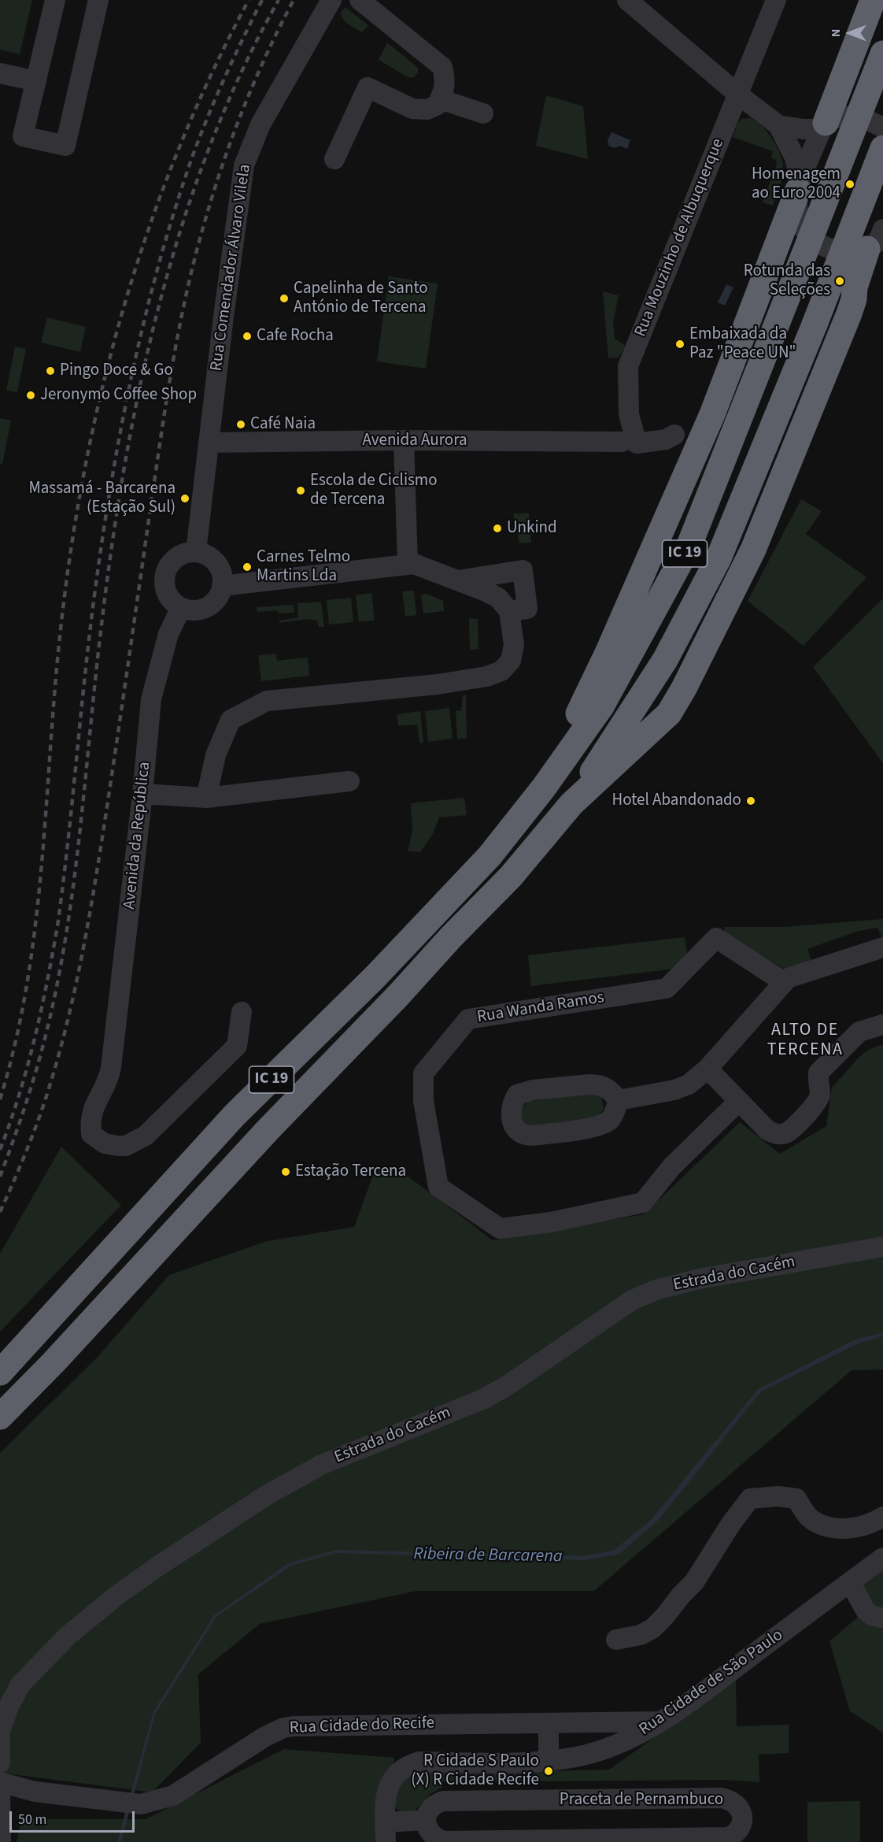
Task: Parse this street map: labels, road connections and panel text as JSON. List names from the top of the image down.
{
  "streets": {
    "highway": ["IC 19"],
    "street": [
      "Rua Mouzinho de Albuquerque",
      "Rua Comendador Álvaro Vilela",
      "Avenida Aurora",
      "Avenida da República",
      "Rua Wanda Ramos",
      "Estrada do Cacém",
      "Rua Cidade de São Paulo",
      "Rua Cidade do Recife",
      "Praceta de Pernambuco"
    ]
  },
  "crossings": [
    ["Rua Comendador Álvaro Vilela", "Avenida Aurora"],
    ["Rua Cidade de São Paulo", "Rua Cidade do Recife"]
  ],
  "districts": ["ALTO DE TERCENA"],
  "water": ["Ribeira de Barcarena"],
  "places": [
    "Homenagem ao Euro 2004",
    "Rotunda das Seleções",
    "Capelinha de Santo António de Tercena",
    "Cafe Rocha",
    "Embaixada da Paz \"Peace UN\"",
    "Pingo Doce & Go",
    "Jeronymo Coffee Shop",
    "Café Naia",
    "Escola de Ciclismo de Tercena",
    "Massamá - Barcarena (Estação Sul)",
    "Unkind",
    "Carnes Telmo Martins Lda",
    "Hotel Abandonado",
    "Estação Tercena",
    "R Cidade S Paulo (X) R Cidade Recife"
  ],
  "scale_bar": "50 m",
  "north": "left"
}
